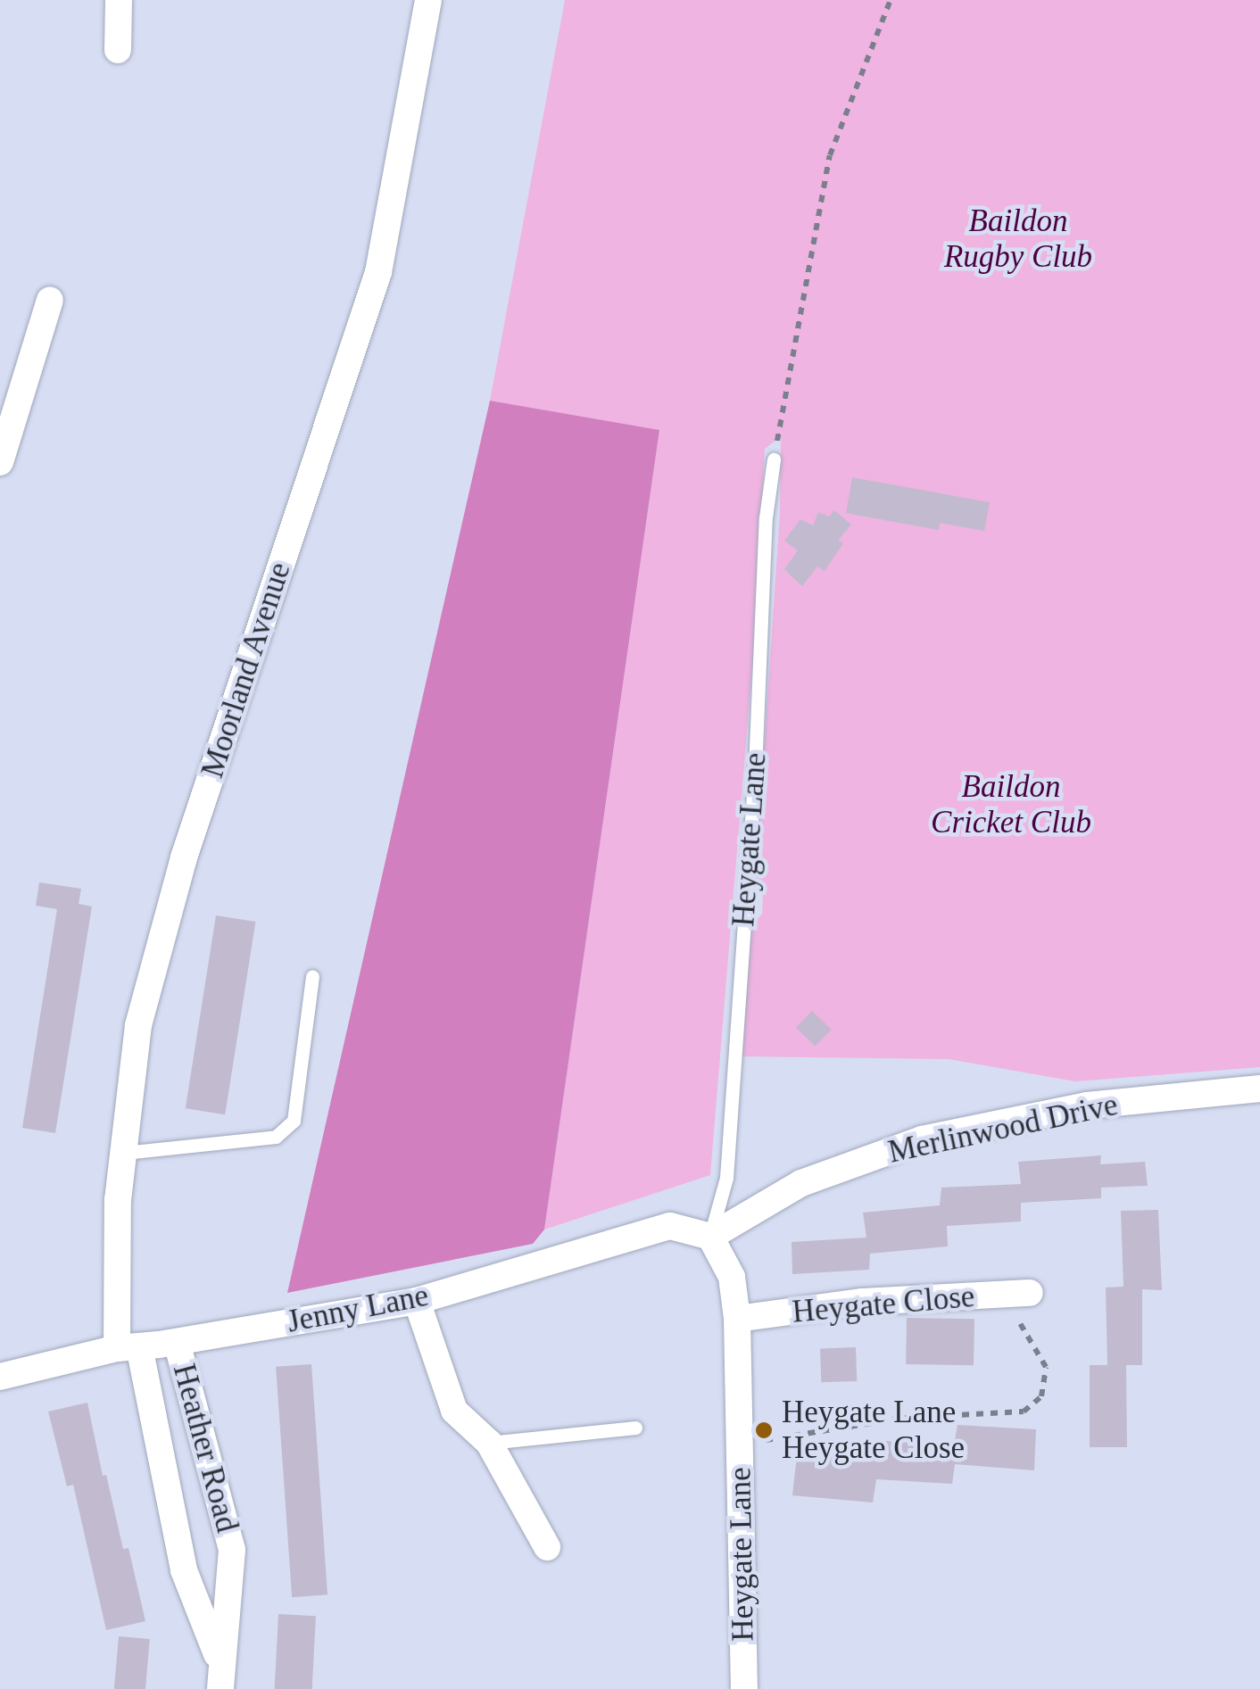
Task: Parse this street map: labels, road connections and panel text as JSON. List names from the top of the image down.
{
  "streets": {
    "street": [
      "Moorland Avenue",
      "Heygate Lane",
      "Merlinwood Drive",
      "Heygate Close",
      "Jenny Lane",
      "Heather Road"
    ]
  },
  "crossings": [
    ["Moorland Avenue", "Jenny Lane"],
    ["Moorland Avenue", "Heather Road"],
    ["Heygate Lane", "Merlinwood Drive"],
    ["Heygate Lane", "Heygate Close"],
    ["Heygate Lane", "Jenny Lane"],
    ["Merlinwood Drive", "Jenny Lane"],
    ["Jenny Lane", "Heather Road"]
  ],
  "parks": ["Baildon Rugby Club", "Baildon Cricket Club"],
  "places": ["Heygate Lane Heygate Close"]
}
